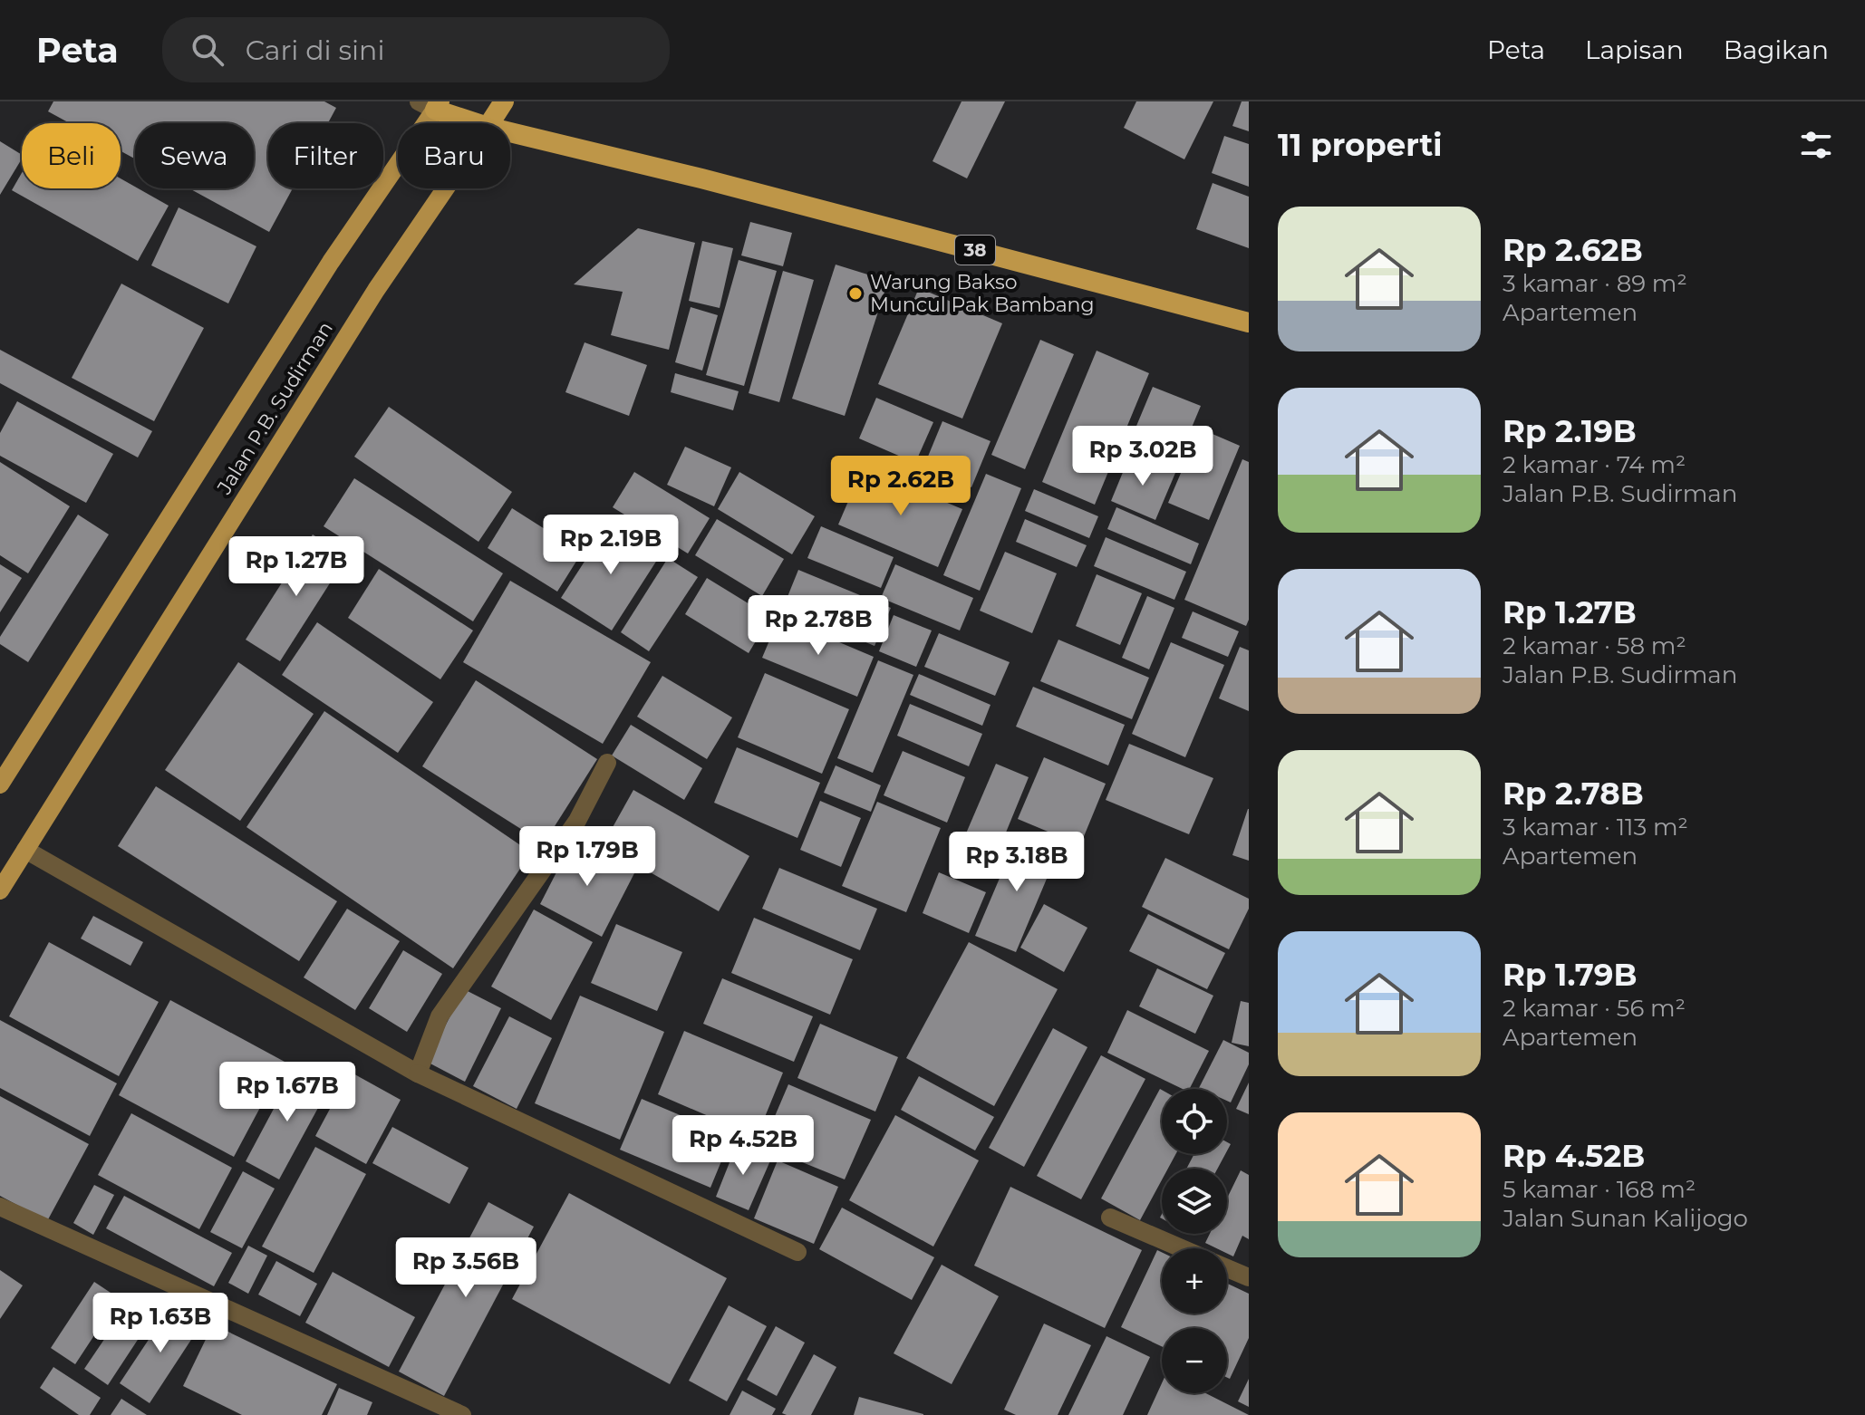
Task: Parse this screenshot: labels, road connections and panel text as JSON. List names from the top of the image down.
{
  "streets": {
    "highway": ["38", "Jalan P.B. Sudirman"]
  },
  "crossings": [
    ["38", "Jalan P.B. Sudirman"]
  ],
  "places": ["Warung Bakso Muncul Pak Bambang"],
  "page": {
    "header": "Peta",
    "search": "Cari di sini",
    "nav": ["Peta", "Lapisan", "Bagikan"],
    "heading": "11 properti",
    "chip": [
      "Beli",
      "Sewa",
      "Filter",
      "Baru"
    ],
    "list": [
      {
        "name": "Rp 2.62B",
        "note": "3 kamar · 89 m² · Apartemen"
      },
      {
        "name": "Rp 2.19B",
        "note": "2 kamar · 74 m² · Jalan P.B. Sudirman"
      },
      {
        "name": "Rp 1.27B",
        "note": "2 kamar · 58 m² · Jalan P.B. Sudirman"
      },
      {
        "name": "Rp 2.78B",
        "note": "3 kamar · 113 m² · Apartemen"
      },
      {
        "name": "Rp 1.79B",
        "note": "2 kamar · 56 m² · Apartemen"
      },
      {
        "name": "Rp 4.52B",
        "note": "5 kamar · 168 m² · Jalan Sunan Kalijogo"
      }
    ],
    "price": [
      "Rp 3.02B",
      "Rp 2.62B",
      "Rp 2.19B",
      "Rp 1.27B",
      "Rp 2.78B",
      "Rp 1.79B",
      "Rp 3.18B",
      "Rp 1.67B",
      "Rp 4.52B",
      "Rp 3.56B",
      "Rp 1.63B"
    ],
    "map_buttons": ["+", "−"]
  }
}
